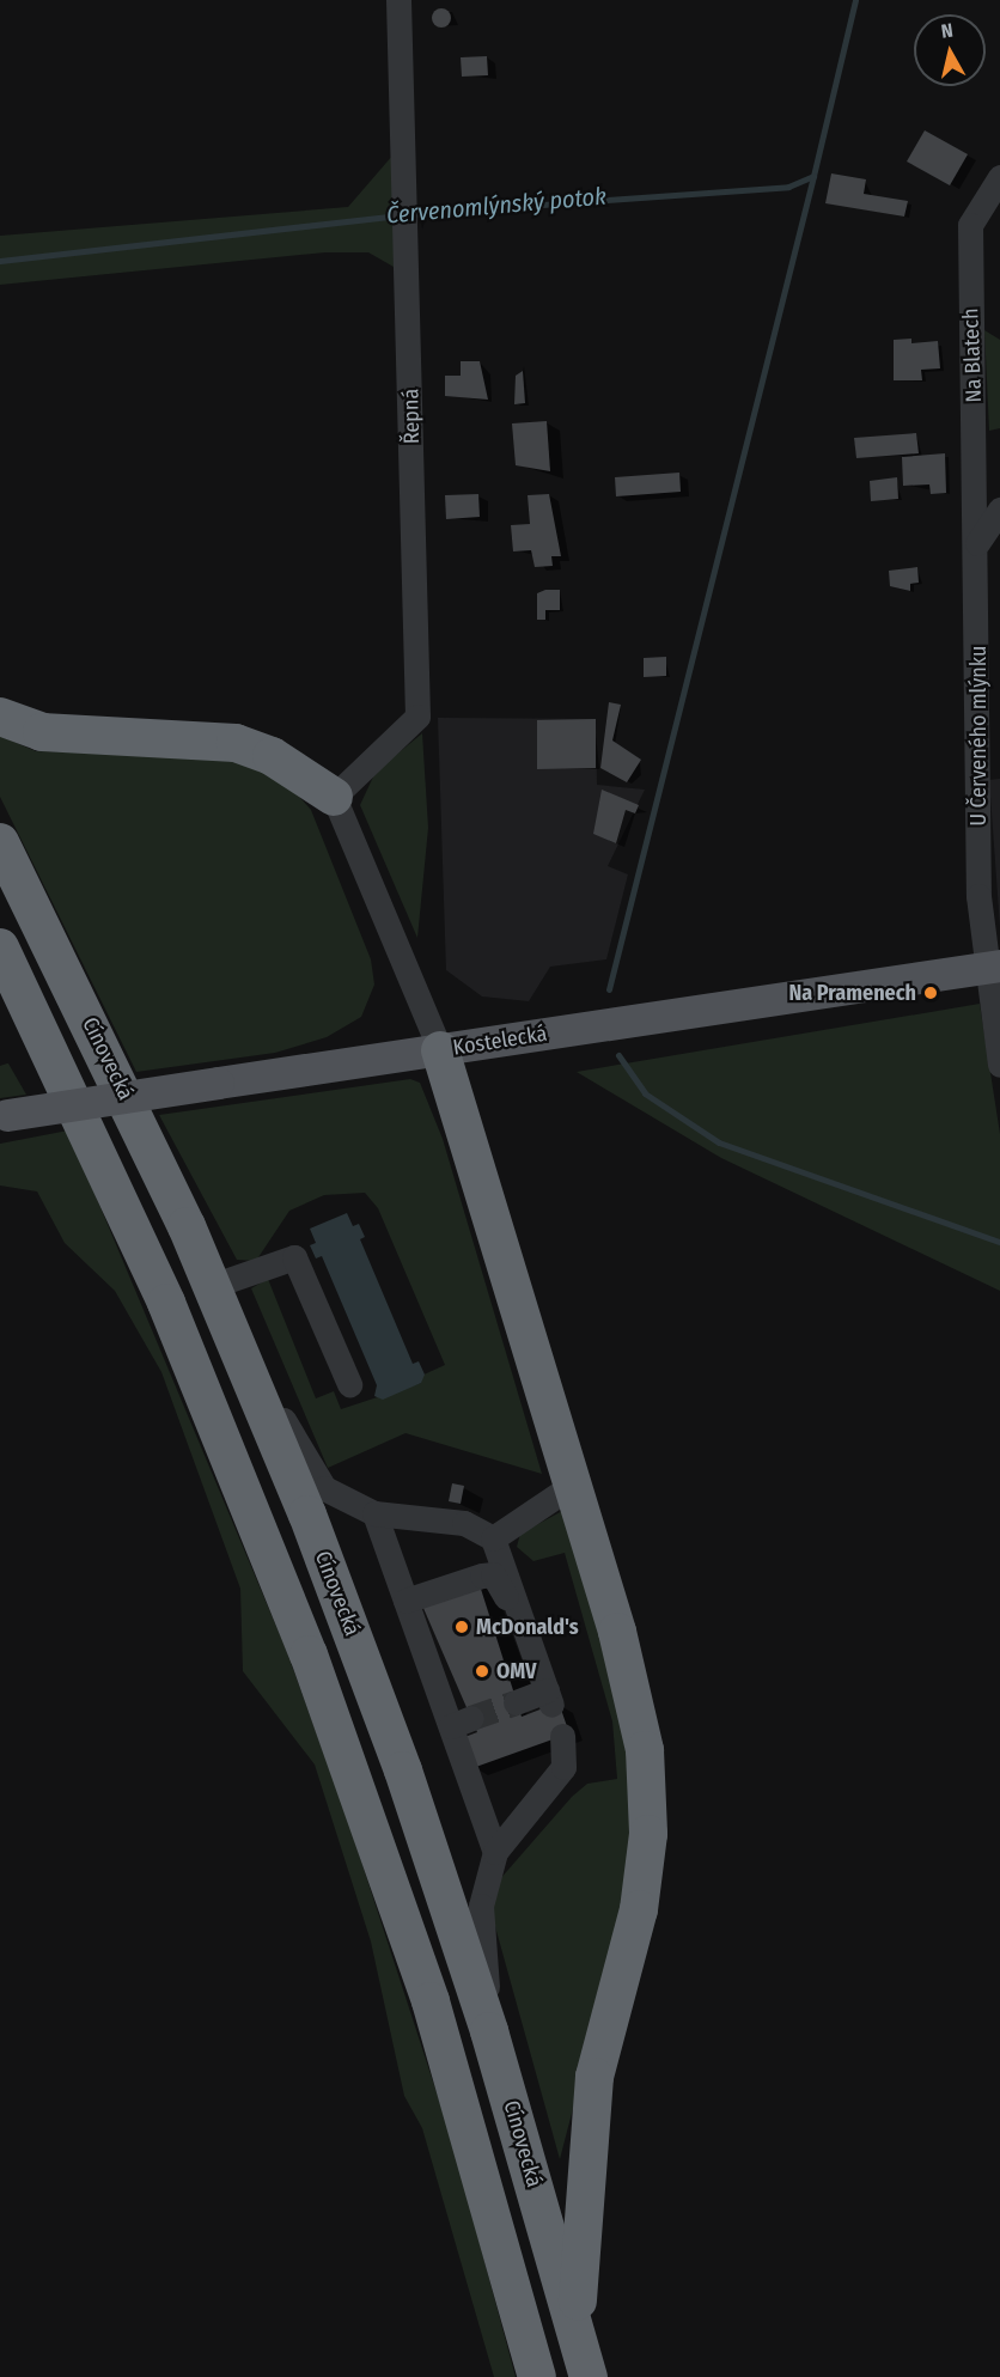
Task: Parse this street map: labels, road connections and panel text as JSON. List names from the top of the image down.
{
  "streets": {
    "highway": ["Cínovecká"],
    "main road": ["Kostelecká"],
    "street": ["Na Blatech", "Řepná", "U Červeného mlýnku"]
  },
  "crossings": [
    ["Na Blatech", "U Červeného mlýnku"],
    ["U Červeného mlýnku", "Kostelecká"]
  ],
  "water": ["Červenomlýnský potok"],
  "places": ["Na Pramenech", "McDonald's", "OMV"],
  "north": "top"
}
